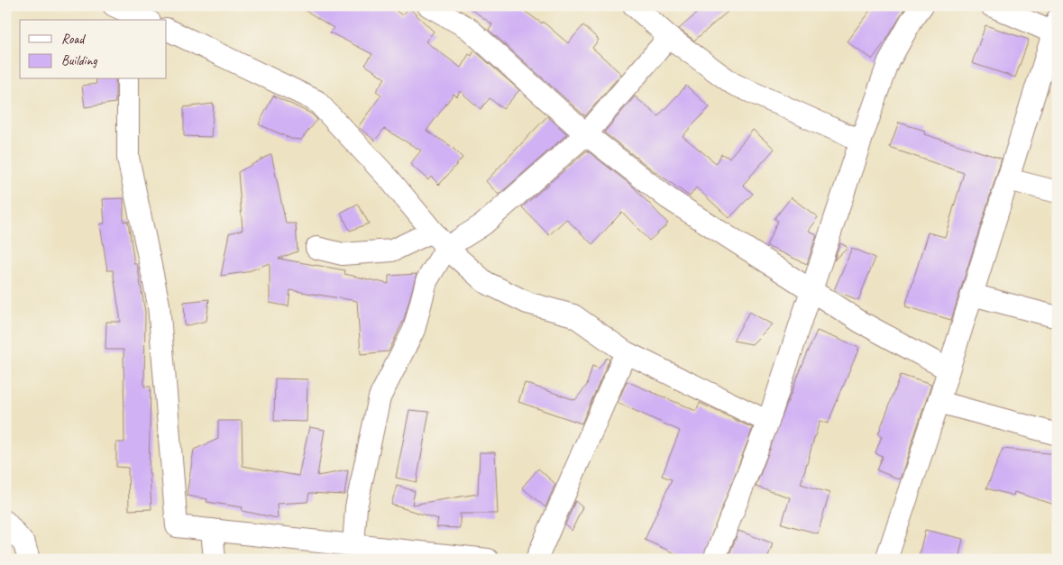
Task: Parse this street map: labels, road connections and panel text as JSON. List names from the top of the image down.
{
  "legend": ["Road", "Building"]
}
